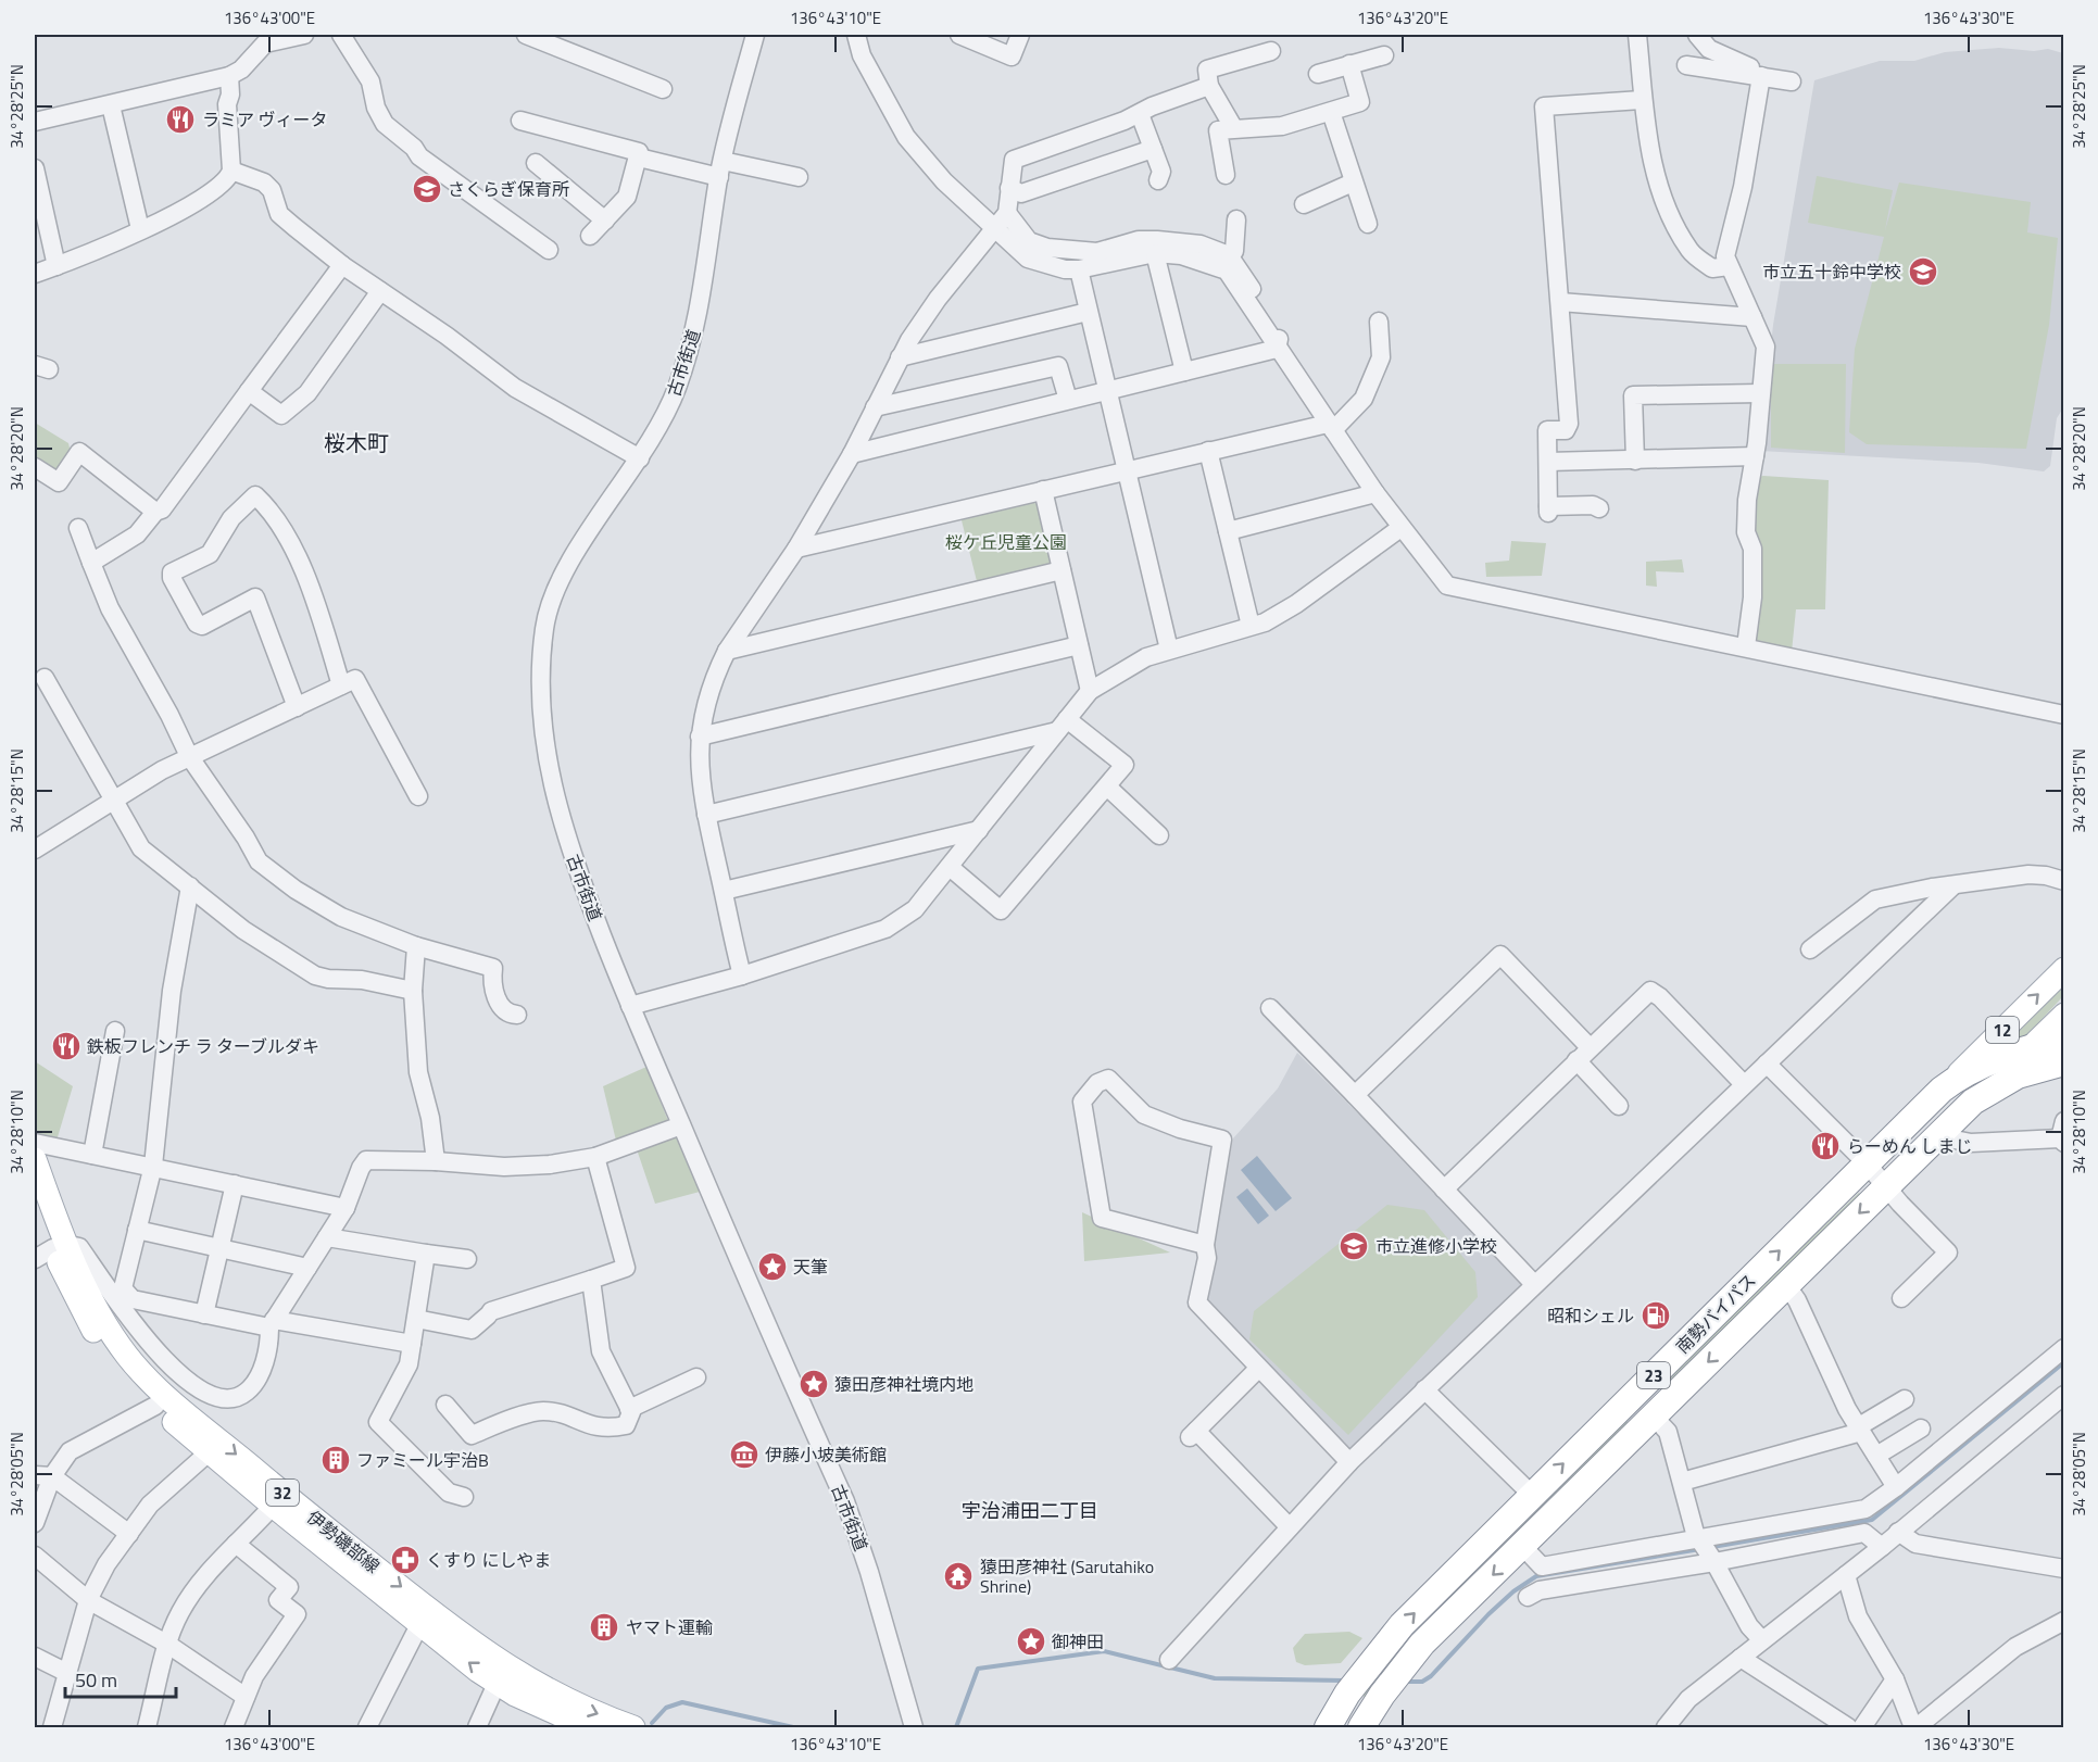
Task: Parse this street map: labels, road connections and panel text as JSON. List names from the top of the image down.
{
  "streets": {
    "highway": ["南勢バイパス", "23"],
    "main road": ["12", "32", "伊勢磯部線"],
    "street": ["古市街道"]
  },
  "crossings": [
    ["12", "南勢バイパス"]
  ],
  "districts": ["桜木町", "宇治浦田二丁目"],
  "parks": ["桜ケ丘児童公園"],
  "places": {
    "restaurant": ["ラミア ヴィータ", "鉄板フレンチ ラ ターブルダキ", "らーめん しまじ"],
    "school or university": ["さくらぎ保育所", "市立五十鈴中学校", "市立進修小学校"],
    "place": ["天筆", "猿田彦神社境内地", "御神田"],
    "fuel station": ["昭和シェル"],
    "museum": ["伊藤小坡美術館"],
    "building": ["ファミール宇治B", "ヤマト運輸"],
    "pharmacy": ["くすり にしやま"],
    "temple": ["猿田彦神社 (Sarutahiko Shrine)"]
  },
  "scale_bar": "50 m",
  "coordinates": [
    "136°43'00\"E",
    "136°43'10\"E",
    "136°43'20\"E",
    "136°43'30\"E",
    "34°28'25\"N",
    "34°28'20\"N",
    "34°28'15\"N",
    "34°28'10\"N",
    "34°28'05\"N"
  ]
}
